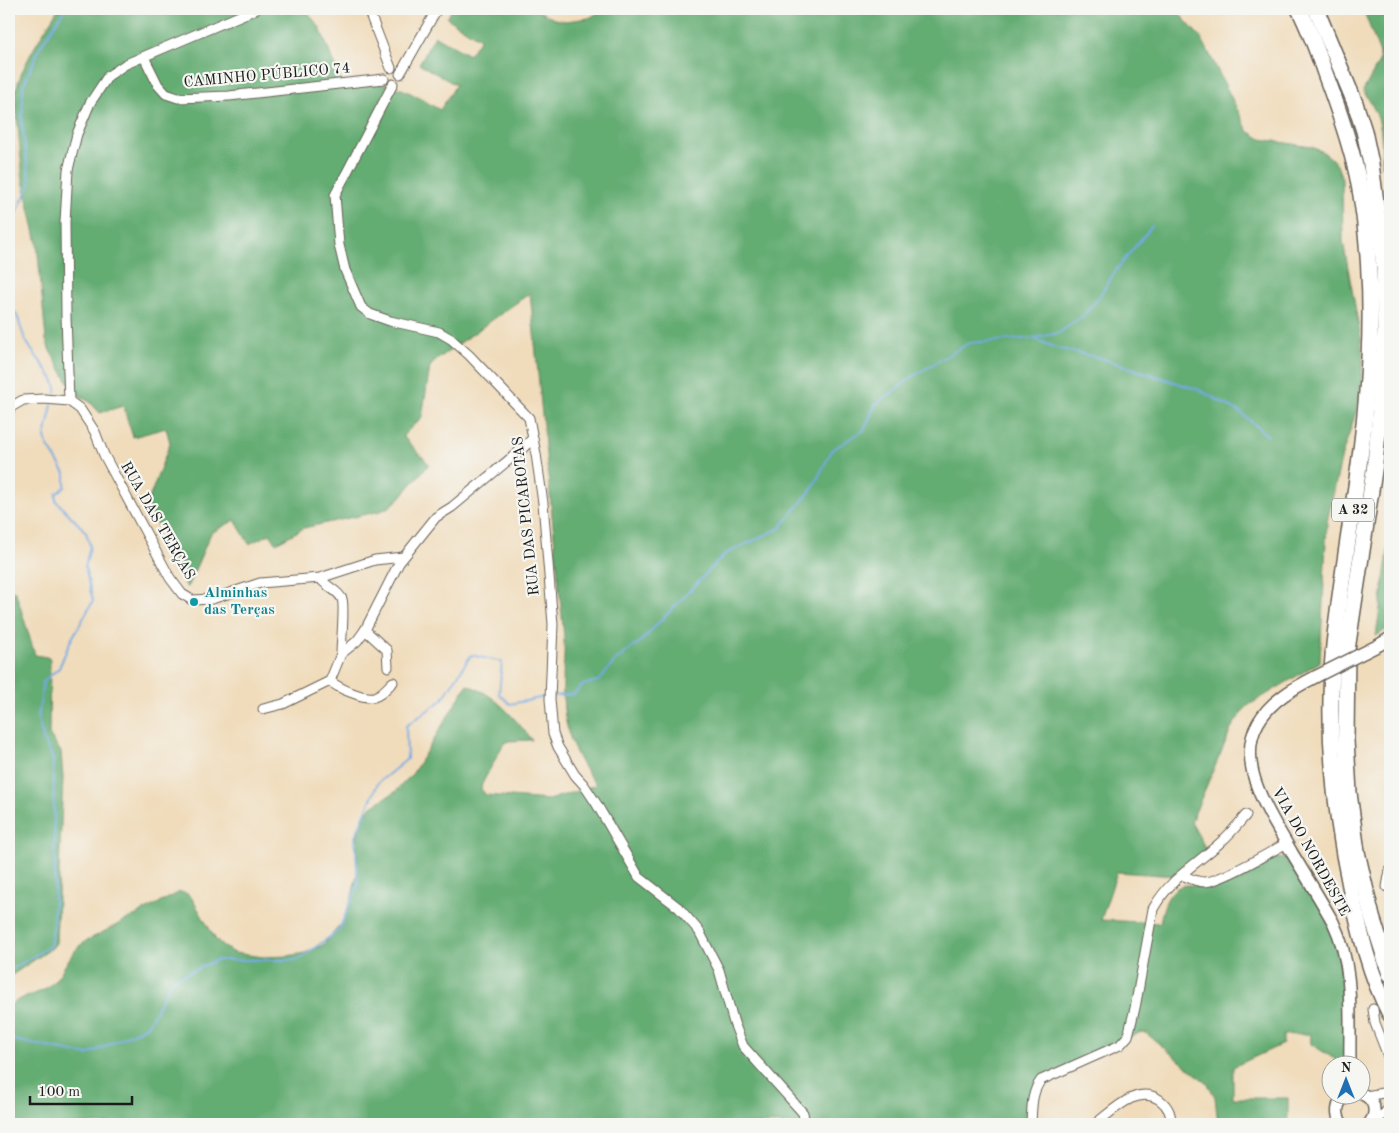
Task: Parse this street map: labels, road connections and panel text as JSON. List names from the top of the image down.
{
  "streets": {
    "highway": ["A 32"],
    "main road": ["VIA DO NORDESTE"],
    "street": ["CAMINHO PÚBLICO 74", "RUA DAS PICAROTAS", "RUA DAS TERÇAS"]
  },
  "crossings": [
    ["CAMINHO PÚBLICO 74", "RUA DAS PICAROTAS"]
  ],
  "places": ["Alminhas das Terças"],
  "scale_bar": "100 m",
  "north": "top"
}
